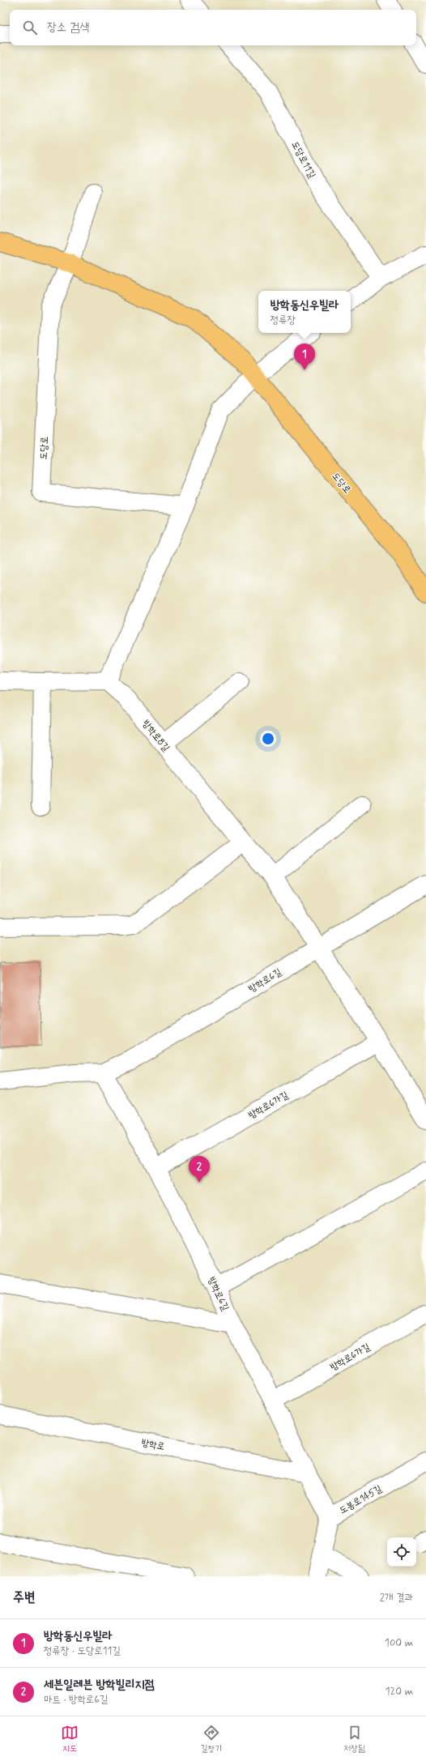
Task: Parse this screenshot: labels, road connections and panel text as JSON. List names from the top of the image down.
{
  "streets": {
    "main road": ["도당로"],
    "street": [
      "도당로11길",
      "방학로8길",
      "방학로6길",
      "방학로6가길",
      "방학로",
      "도봉로145길"
    ]
  },
  "crossings": [
    ["방학로8길", "방학로6길"],
    ["방학로6길", "방학로6가길"],
    ["방학로6길", "방학로"],
    ["방학로6길", "도봉로145길"]
  ],
  "page": {
    "search": "장소 검색",
    "popup": ["방학동신우빌라", "정류장"],
    "pins": ["1", "2"],
    "heading": ["주변", "2개 결과"],
    "list": [
      {
        "mark": "1",
        "name": "방학동신우빌라",
        "note": "정류장 · 도당로11길",
        "value": "100 m"
      },
      {
        "mark": "2",
        "name": "세븐일레븐 방학빌리지점",
        "note": "마트 · 방학로6길",
        "value": "120 m"
      }
    ],
    "nav": ["지도", "길찾기", "저장됨"]
  }
}
